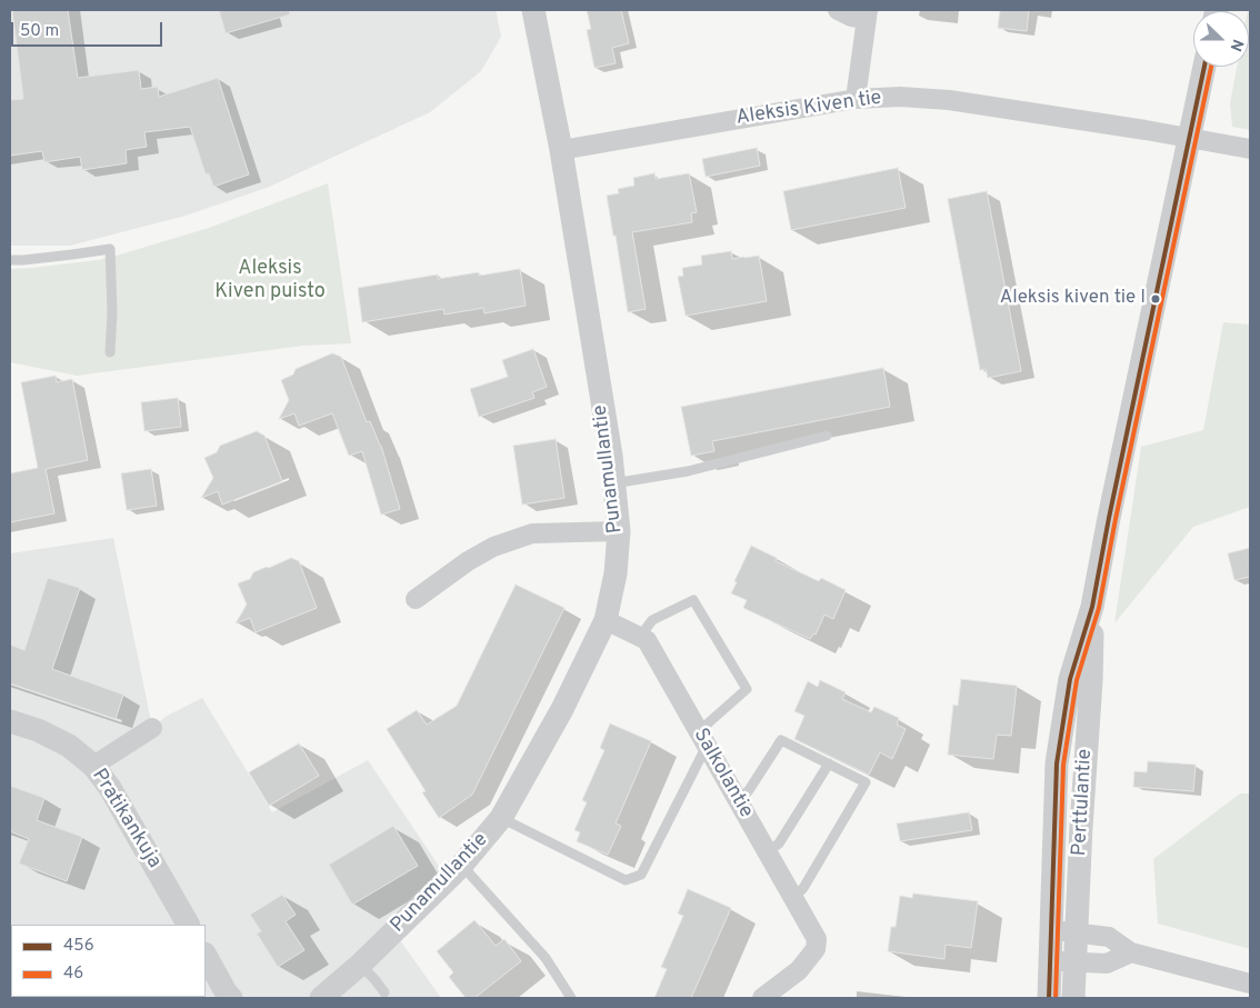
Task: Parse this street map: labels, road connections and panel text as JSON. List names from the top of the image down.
{
  "streets": {
    "street": [
      "Aleksis Kiven tie",
      "Punamullantie",
      "Salkolantie",
      "Perttulantie",
      "Pratikankuja"
    ]
  },
  "crossings": [
    ["Aleksis Kiven tie", "Punamullantie"],
    ["Aleksis Kiven tie", "Perttulantie"],
    ["Punamullantie", "Salkolantie"]
  ],
  "parks": ["Aleksis Kiven puisto"],
  "places": ["Aleksis kiven tie I"],
  "lines": ["transit line 456", "transit line 46"],
  "legend": ["456", "46"],
  "scale_bar": "50 m",
  "north": "right"
}
